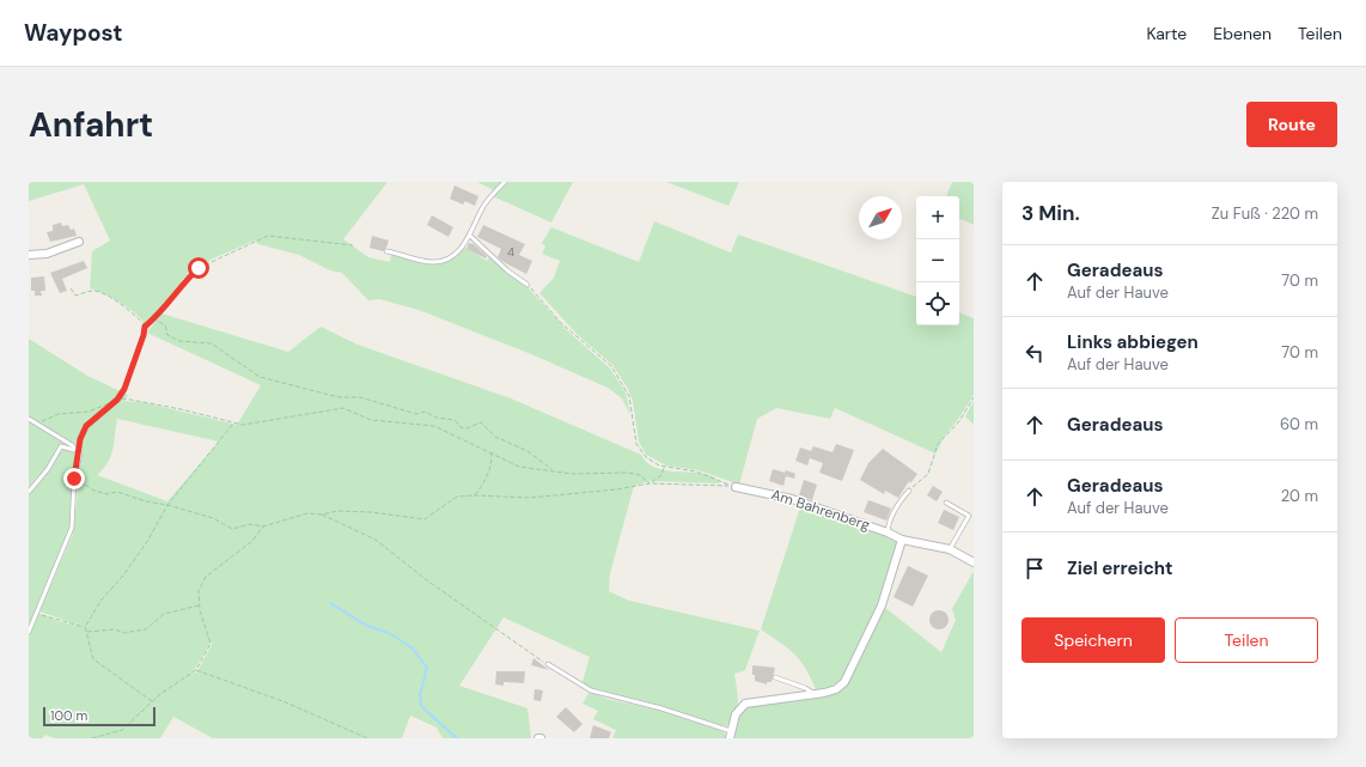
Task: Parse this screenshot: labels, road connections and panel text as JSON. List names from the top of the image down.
{
  "streets": {
    "street": ["Am Bahrenberg"]
  },
  "house_numbers": ["4"],
  "scale_bar": "100 m",
  "north": "top right",
  "page": {
    "header": "Waypost",
    "nav": ["Karte", "Ebenen", "Teilen"],
    "buttons": [
      "Route",
      ["Speichern", "Teilen"]
    ],
    "title": "Anfahrt",
    "heading": ["3 Min.", "Zu Fuß · 220 m"],
    "map_buttons": ["+", "−"],
    "list": [
      ["Geradeaus", "Auf der Hauve", "70 m"],
      ["Links abbiegen", "Auf der Hauve", "70 m"],
      ["Geradeaus", "60 m"],
      ["Geradeaus", "Auf der Hauve", "20 m"],
      "Ziel erreicht"
    ],
    "scale": "100 m"
  }
}
